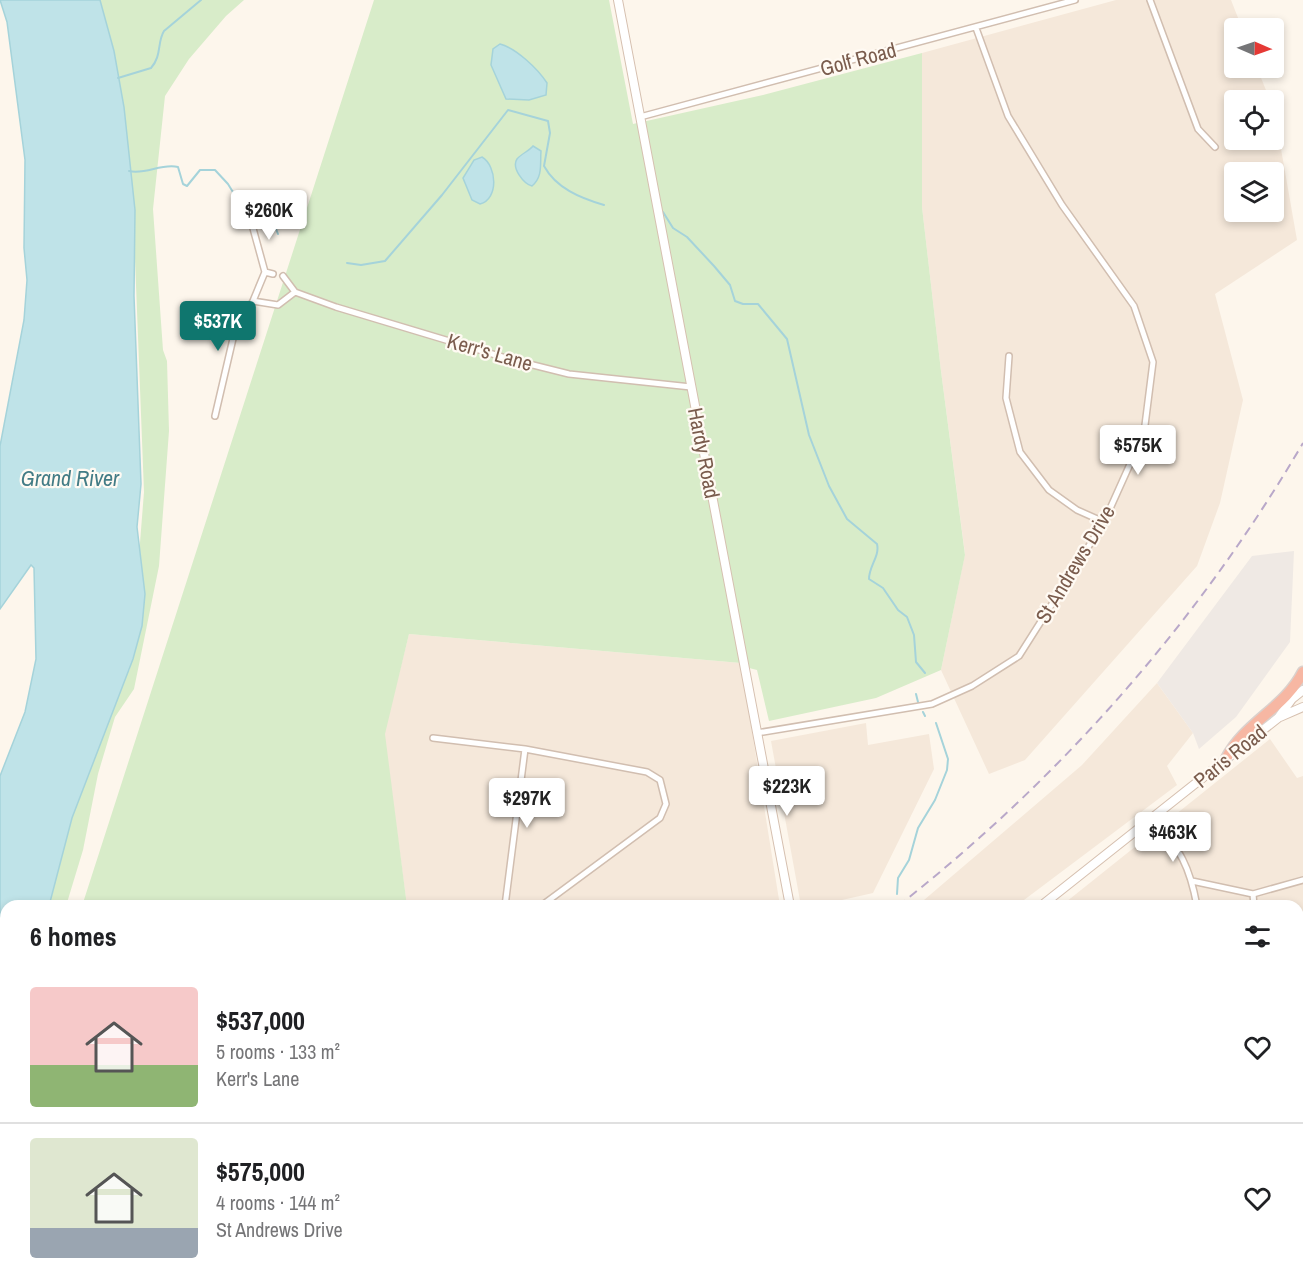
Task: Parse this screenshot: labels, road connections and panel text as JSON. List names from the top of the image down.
{
  "streets": {
    "main road": ["Hardy Road", "Paris Road"],
    "street": ["Golf Road", "Kerr's Lane", "St Andrews Drive"]
  },
  "crossings": [
    ["Golf Road", "Hardy Road"],
    ["Golf Road", "St Andrews Drive"],
    ["Kerr's Lane", "Hardy Road"],
    ["Hardy Road", "St Andrews Drive"]
  ],
  "water": ["Grand River"],
  "north": "right",
  "page": {
    "price": [
      "$260K",
      "$537K",
      "$575K",
      "$223K",
      "$297K",
      "$463K"
    ],
    "heading": "6 homes",
    "list": [
      {
        "name": "$537,000",
        "note": "5 rooms · 133 m² · Kerr's Lane"
      },
      {
        "name": "$575,000",
        "note": "4 rooms · 144 m² · St Andrews Drive"
      }
    ]
  }
}
